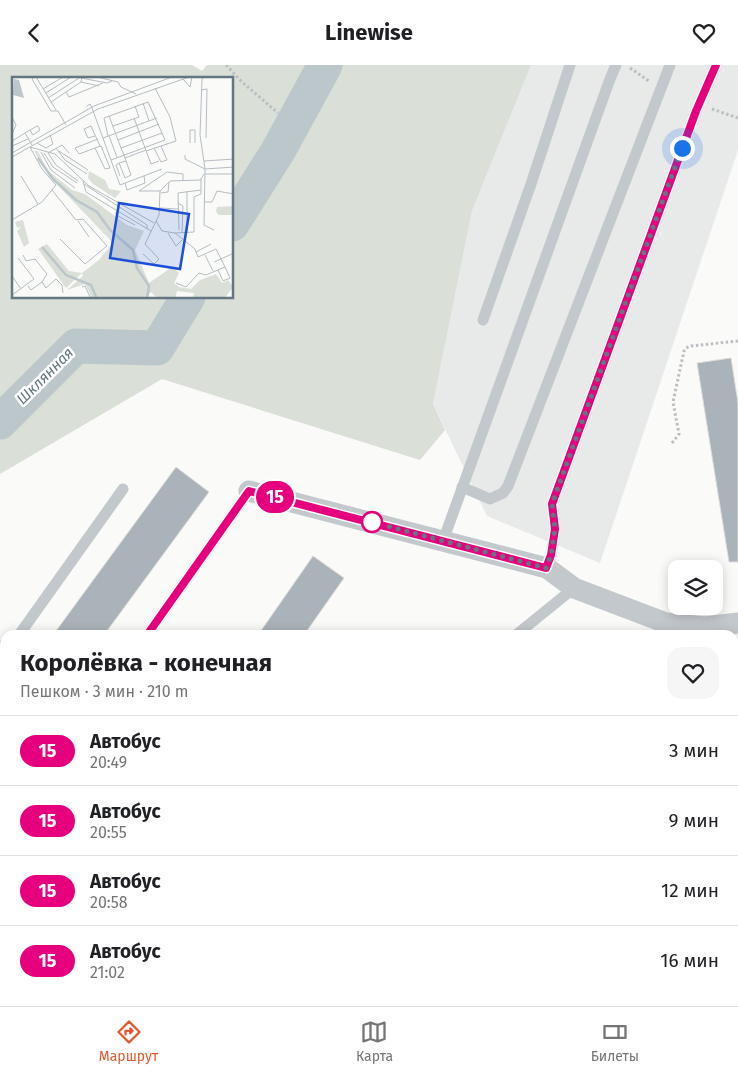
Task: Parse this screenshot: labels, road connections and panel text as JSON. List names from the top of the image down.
{
  "water": ["Шклянная"],
  "lines": ["bus line 15"],
  "page": {
    "header": "Linewise",
    "on_map": "15",
    "heading": ["Королёвка - конечная", "Пешком · 3 мин · 210 m"],
    "list": [
      {
        "mark": "15",
        "name": "Автобус",
        "note": "20:49",
        "value": "3 мин"
      },
      {
        "mark": "15",
        "name": "Автобус",
        "note": "20:55",
        "value": "9 мин"
      },
      {
        "mark": "15",
        "name": "Автобус",
        "note": "20:58",
        "value": "12 мин"
      },
      {
        "mark": "15",
        "name": "Автобус",
        "note": "21:02",
        "value": "16 мин"
      }
    ],
    "tabs": ["Маршрут", "Карта", "Билеты"]
  }
}
